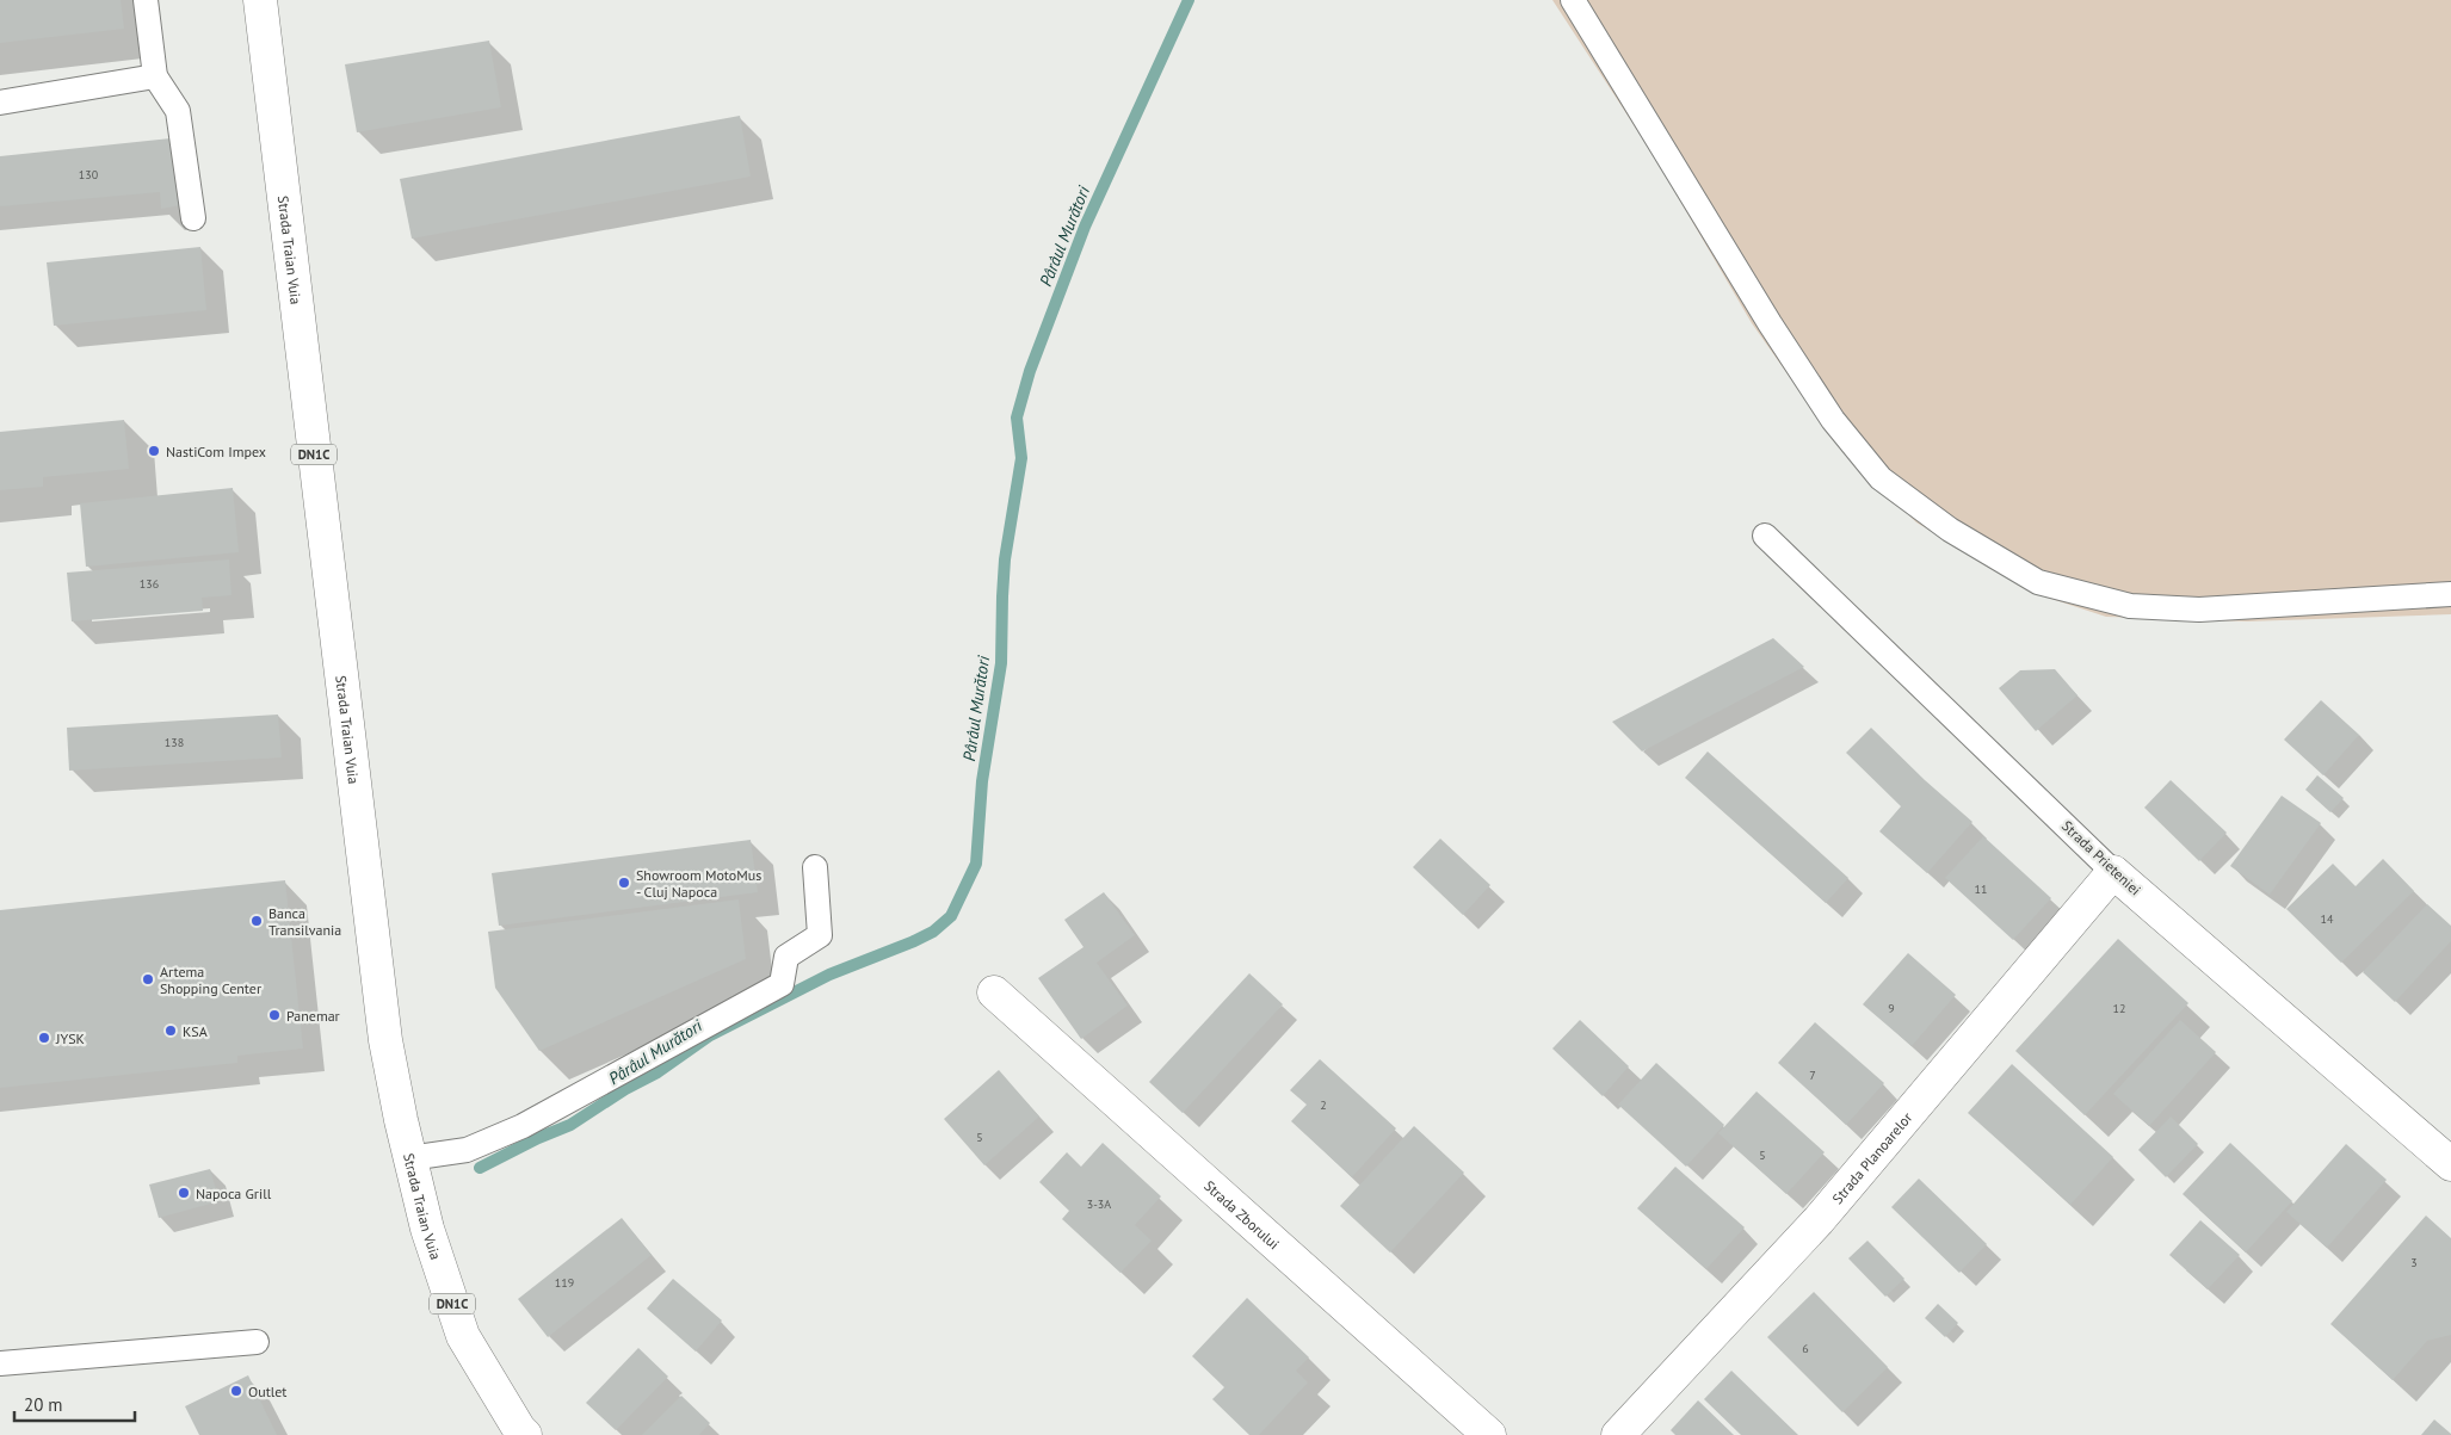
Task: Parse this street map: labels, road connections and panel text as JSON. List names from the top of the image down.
{
  "streets": {
    "street": [
      "Strada Traian Vuia",
      "DN1C",
      "Strada Prieteniei",
      "Strada Planoarelor",
      "Strada Zborului"
    ]
  },
  "crossings": [
    ["Strada Prieteniei", "Strada Planoarelor"]
  ],
  "water": ["Pârâul Murători"],
  "places": [
    "NastiCom Impex",
    "Showroom MotoMus - Cluj Napoca",
    "Banca Transilvania",
    "Artema Shopping Center",
    "Panemar",
    "KSA",
    "JYSK",
    "Napoca Grill",
    "Outlet"
  ],
  "house_numbers": [
    "130",
    "136",
    "138",
    "11",
    "14",
    "9",
    "12",
    "7",
    "2",
    "5",
    "5",
    "3-3A",
    "3",
    "119",
    "6"
  ],
  "scale_bar": "20 m"
}
